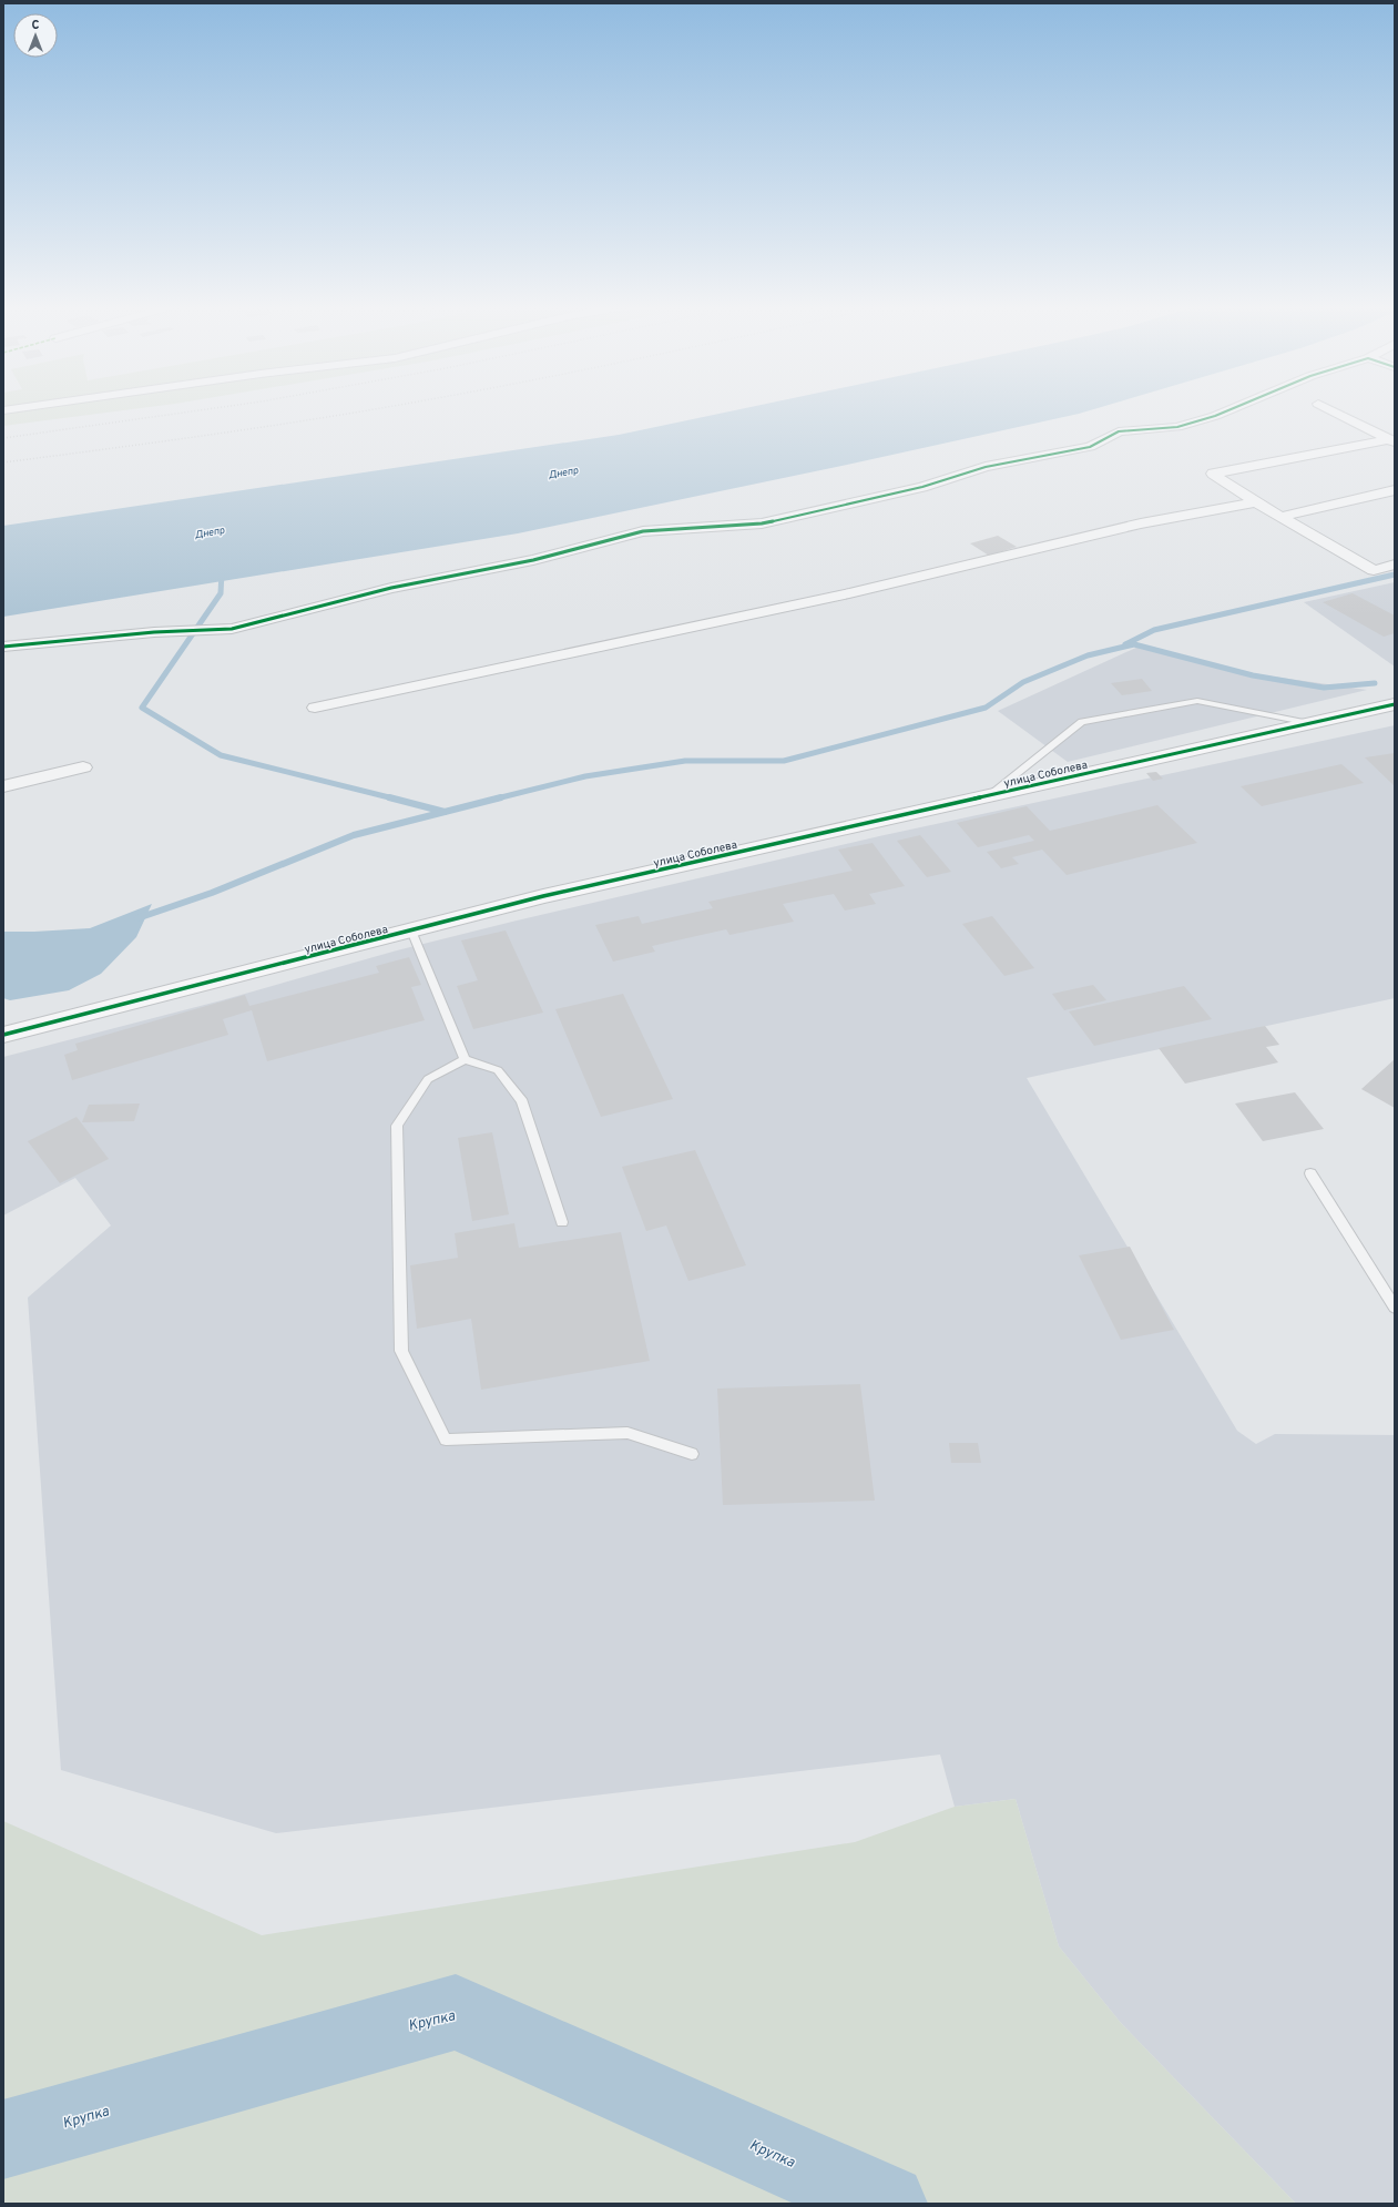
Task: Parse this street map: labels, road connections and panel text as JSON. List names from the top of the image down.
{
  "streets": {
    "street": ["улица Соболева"]
  },
  "water": ["Днепр", "Крупка"],
  "north": "top"
}
